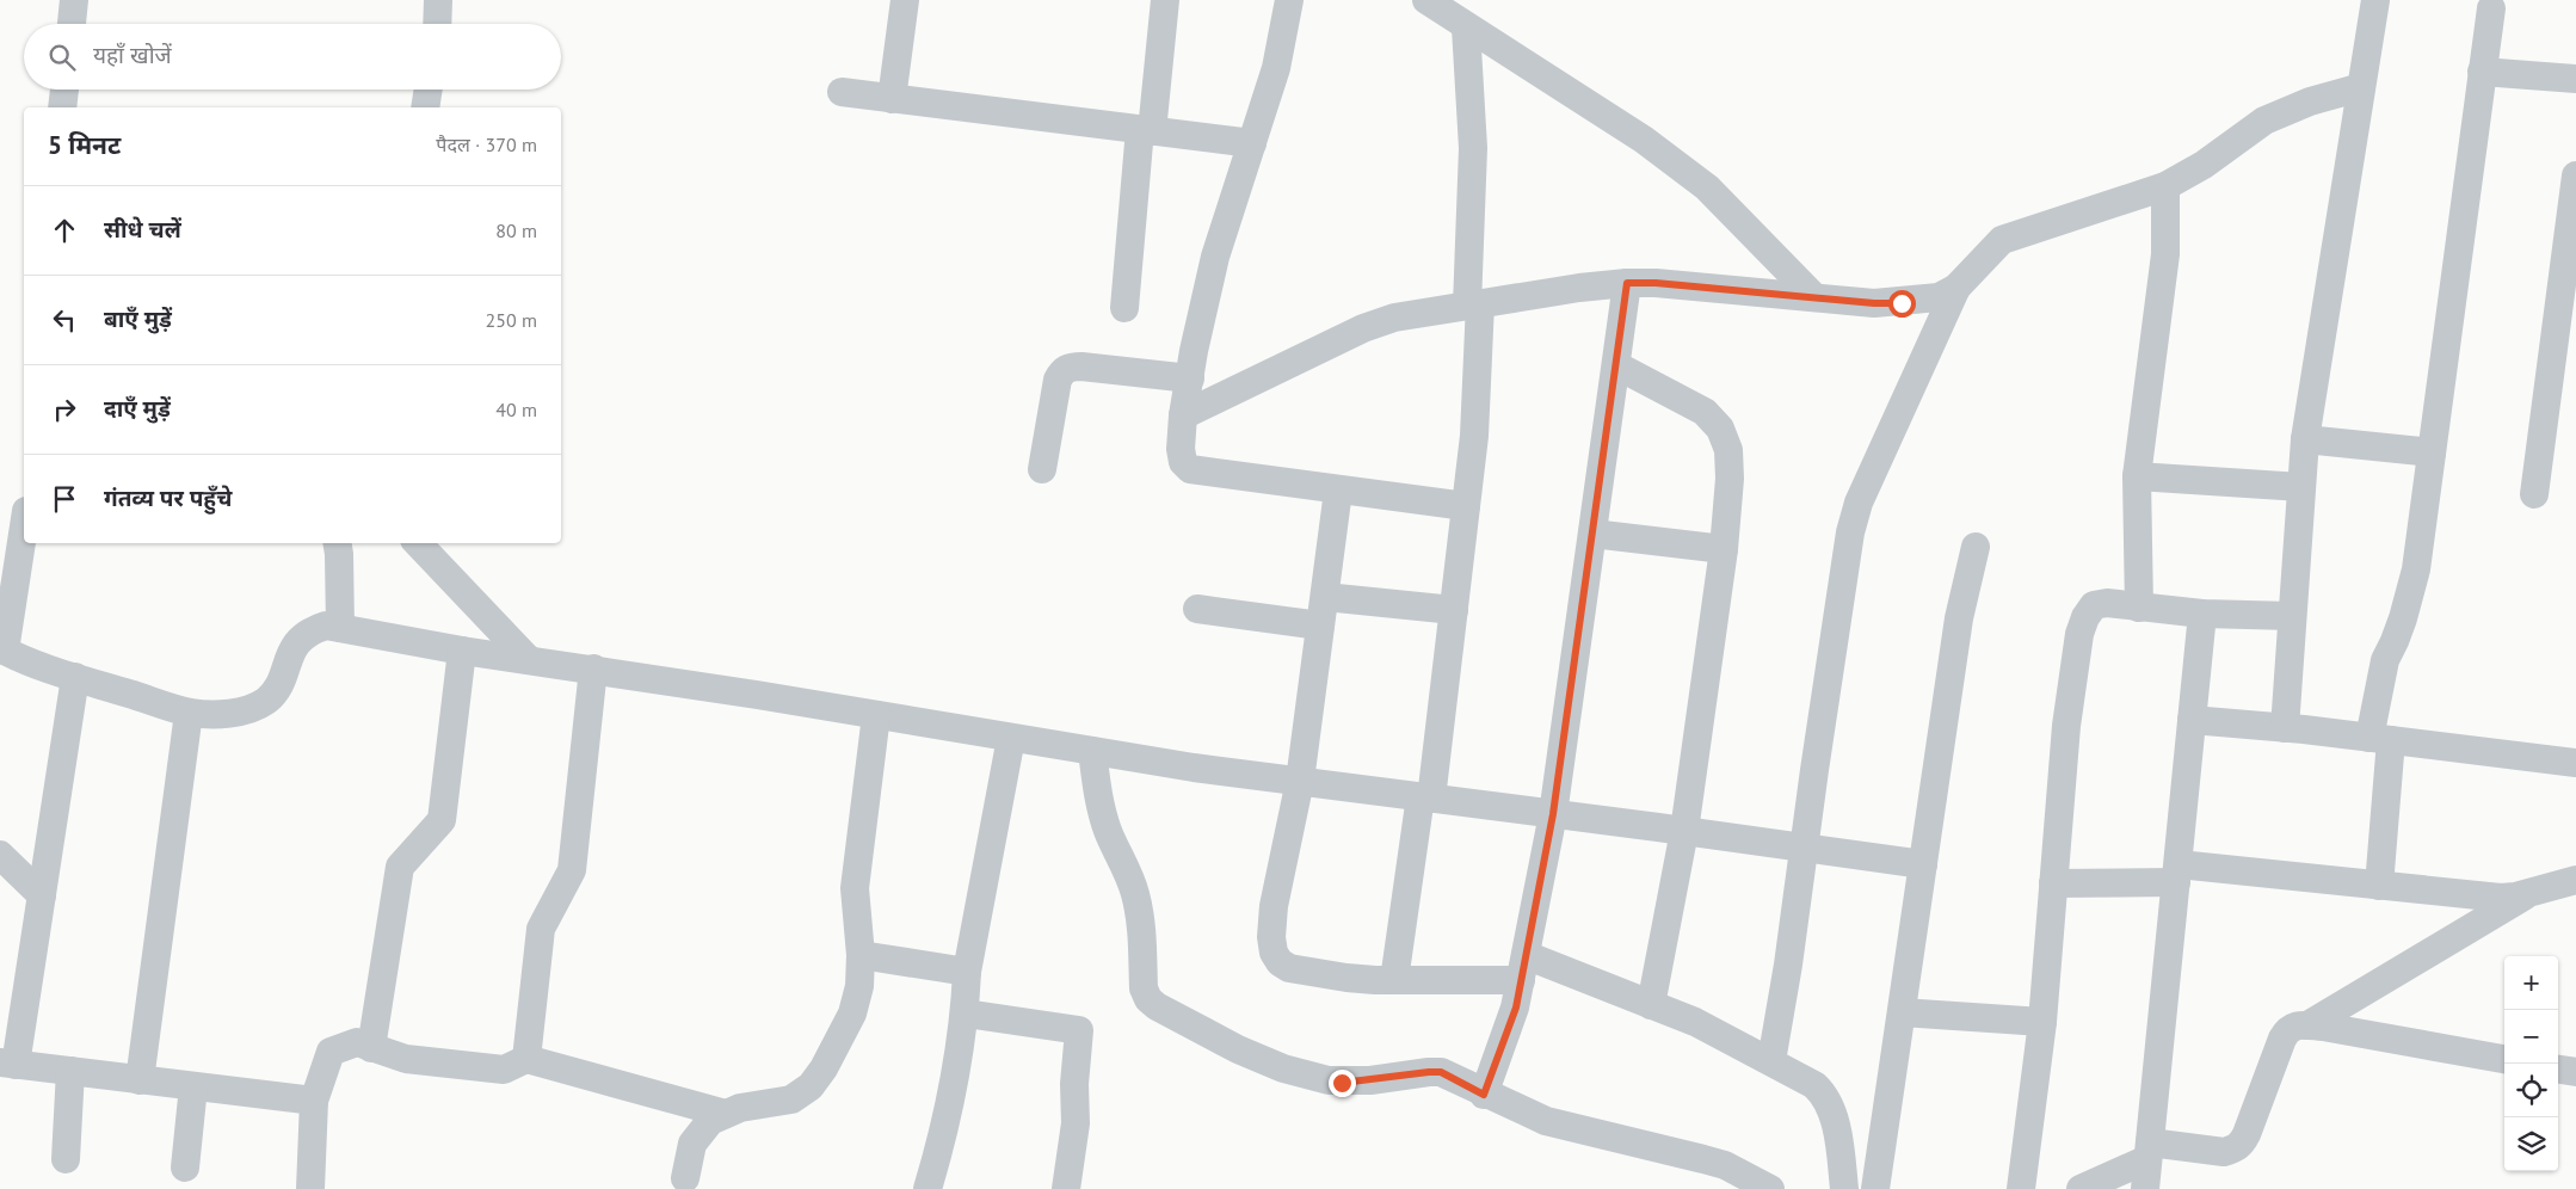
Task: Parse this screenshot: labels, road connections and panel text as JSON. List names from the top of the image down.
{
  "page": {
    "search": "यहाँ खोजें",
    "heading": ["5 मिनट", "पैदल · 370 m"],
    "list": [
      ["सीधे चलें", "80 m"],
      ["बाएँ मुड़ें", "250 m"],
      ["दाएँ मुड़ें", "40 m"],
      "गंतव्य पर पहुँचे"
    ],
    "map_buttons": ["+", "−"]
  }
}
